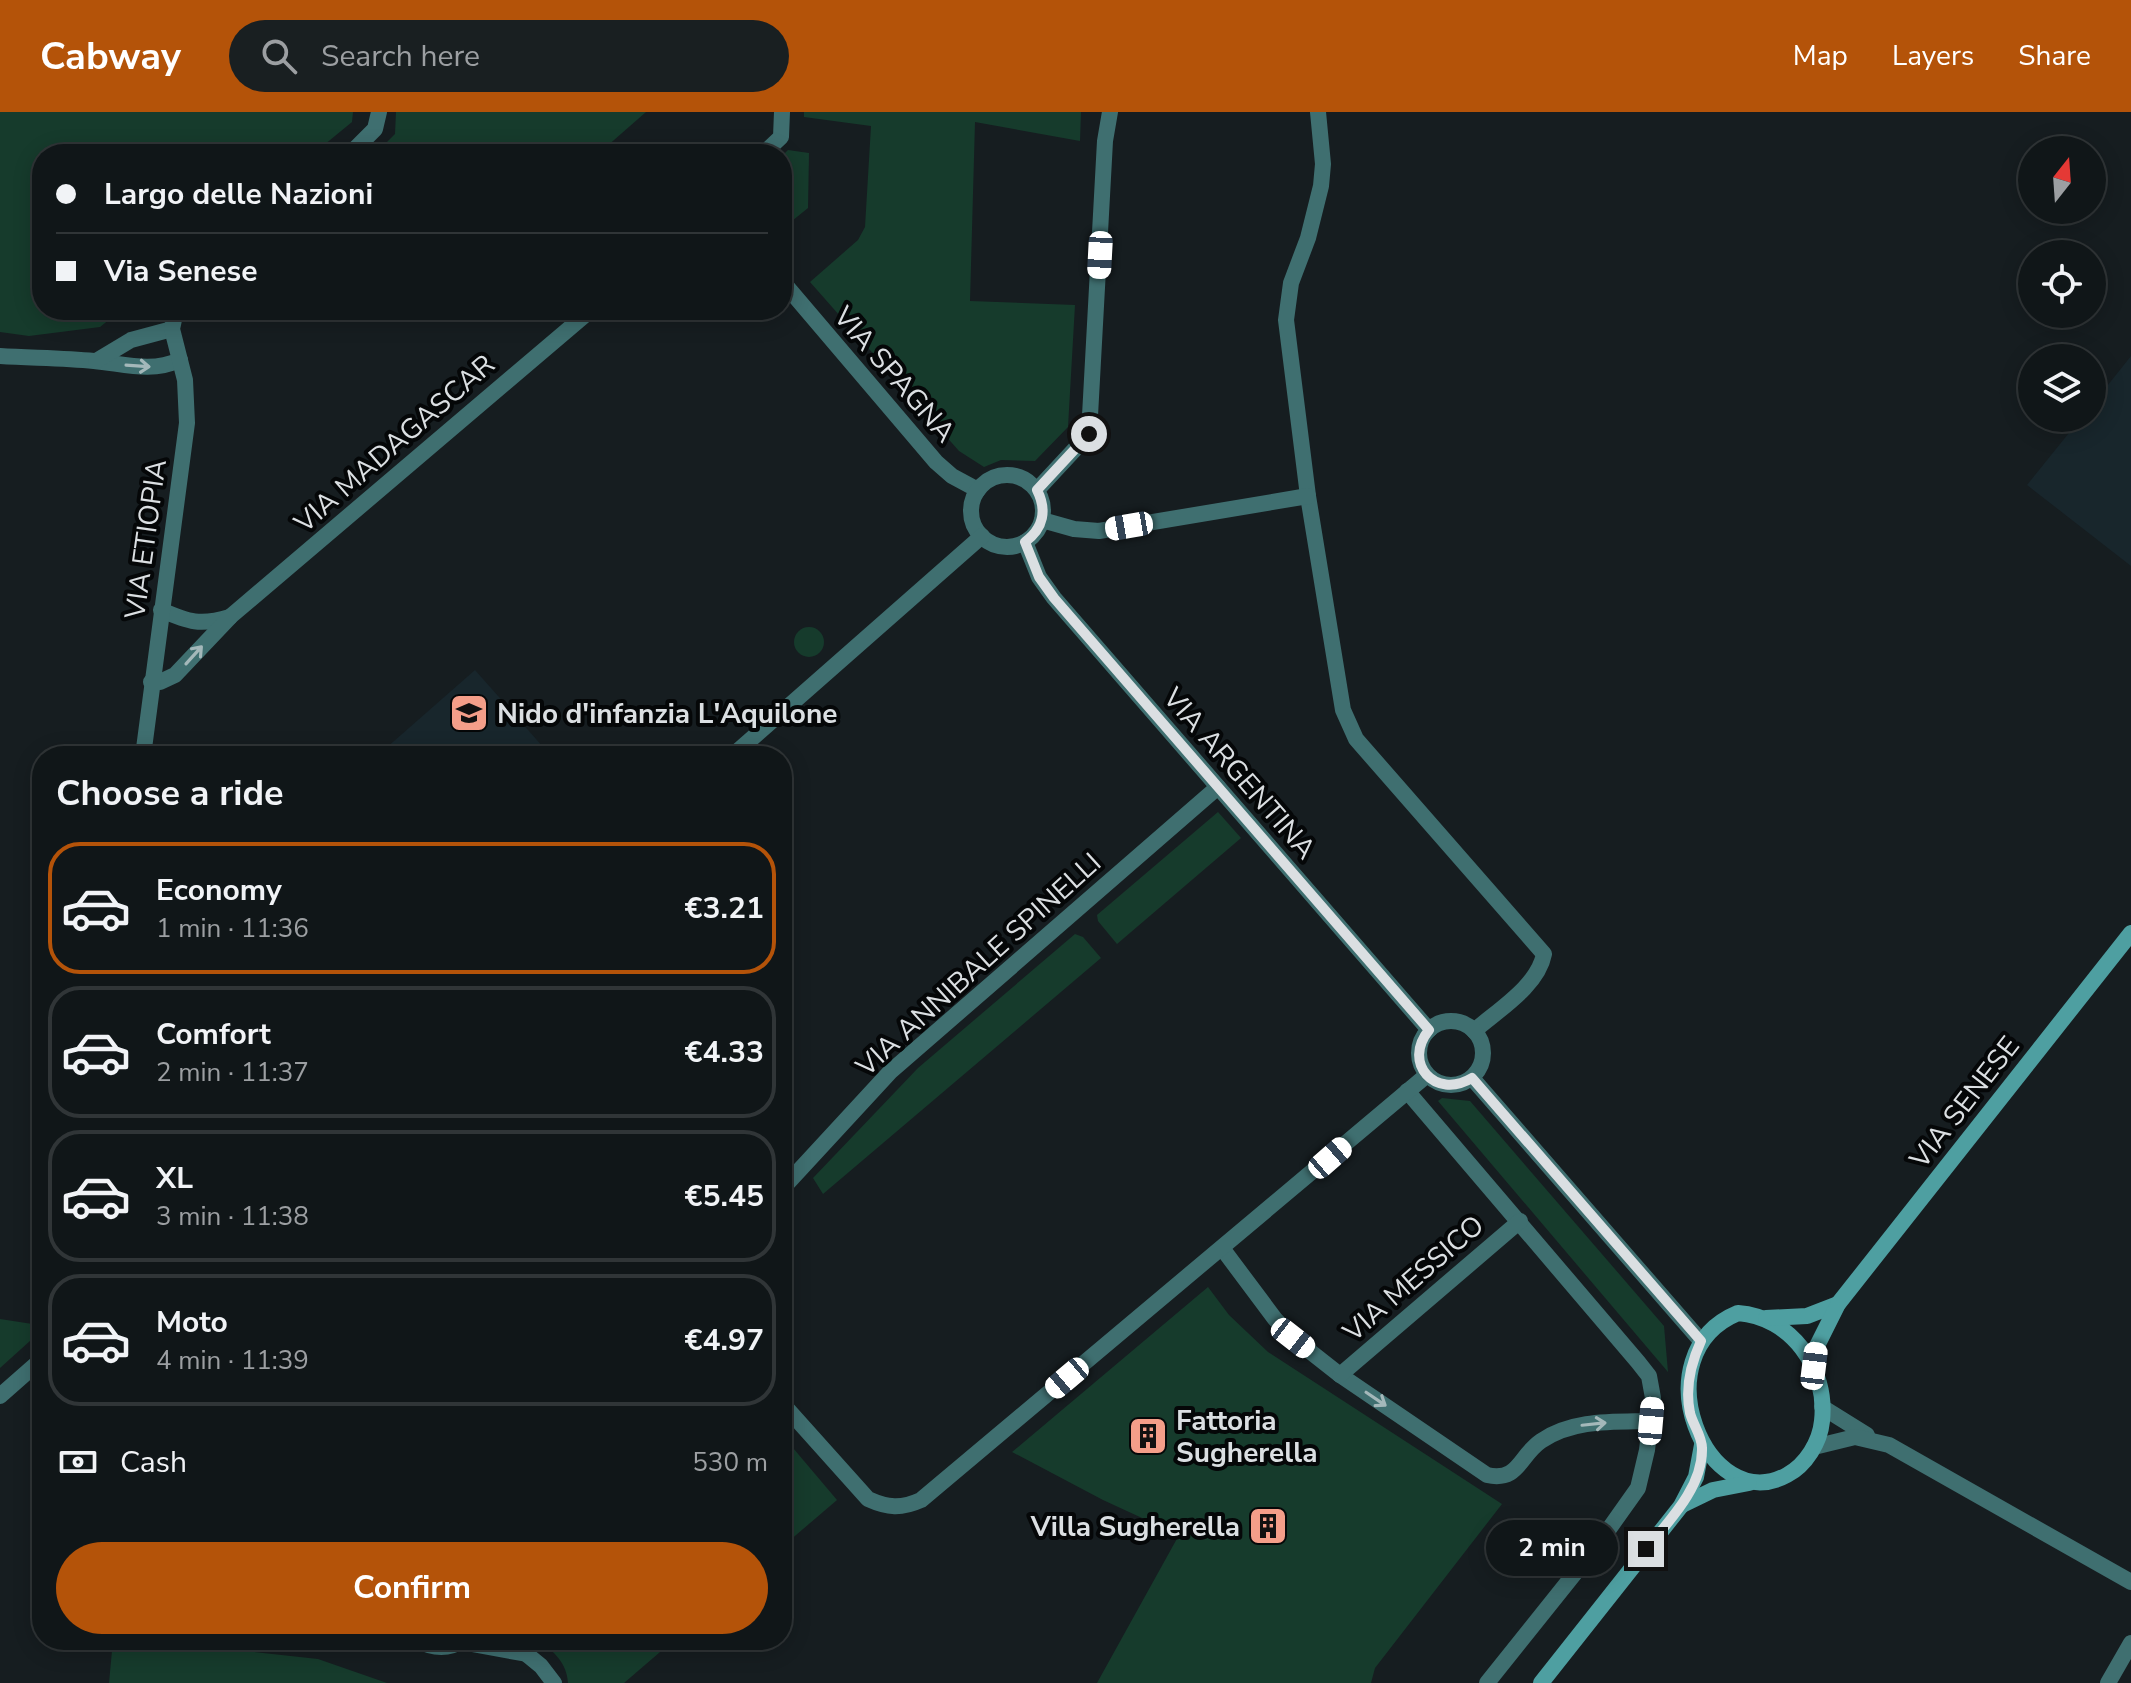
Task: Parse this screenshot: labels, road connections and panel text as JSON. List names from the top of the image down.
{
  "streets": {
    "main road": ["VIA SENESE"],
    "street": [
      "VIA SPAGNA",
      "VIA MADAGASCAR",
      "VIA ETIOPIA",
      "VIA ARGENTINA",
      "VIA ANNIBALE SPINELLI",
      "VIA MESSICO"
    ]
  },
  "crossings": [
    ["VIA SPAGNA", "VIA ARGENTINA"],
    ["VIA MADAGASCAR", "VIA ETIOPIA"],
    ["VIA ARGENTINA", "VIA ANNIBALE SPINELLI"]
  ],
  "places": {
    "school or university": ["Nido d'infanzia L'Aquilone"],
    "building": ["Fattoria Sugherella", "Villa Sugherella"]
  },
  "north": "top",
  "page": {
    "header": "Cabway",
    "search": "Search here",
    "nav": ["Map", "Layers", "Share"],
    "banner": ["Largo delle Nazioni", "Via Senese"],
    "heading": "Choose a ride",
    "list": [
      {
        "name": "Economy",
        "note": "1 min · 11:36",
        "value": "€3.21"
      },
      {
        "name": "Comfort",
        "note": "2 min · 11:37",
        "value": "€4.33"
      },
      {
        "name": "XL",
        "note": "3 min · 11:38",
        "value": "€5.45"
      },
      {
        "name": "Moto",
        "note": "4 min · 11:39",
        "value": "€4.97"
      }
    ],
    "pay": ["Cash", "530 m"],
    "bubble": "2 min",
    "buttons": "Confirm"
  }
}
